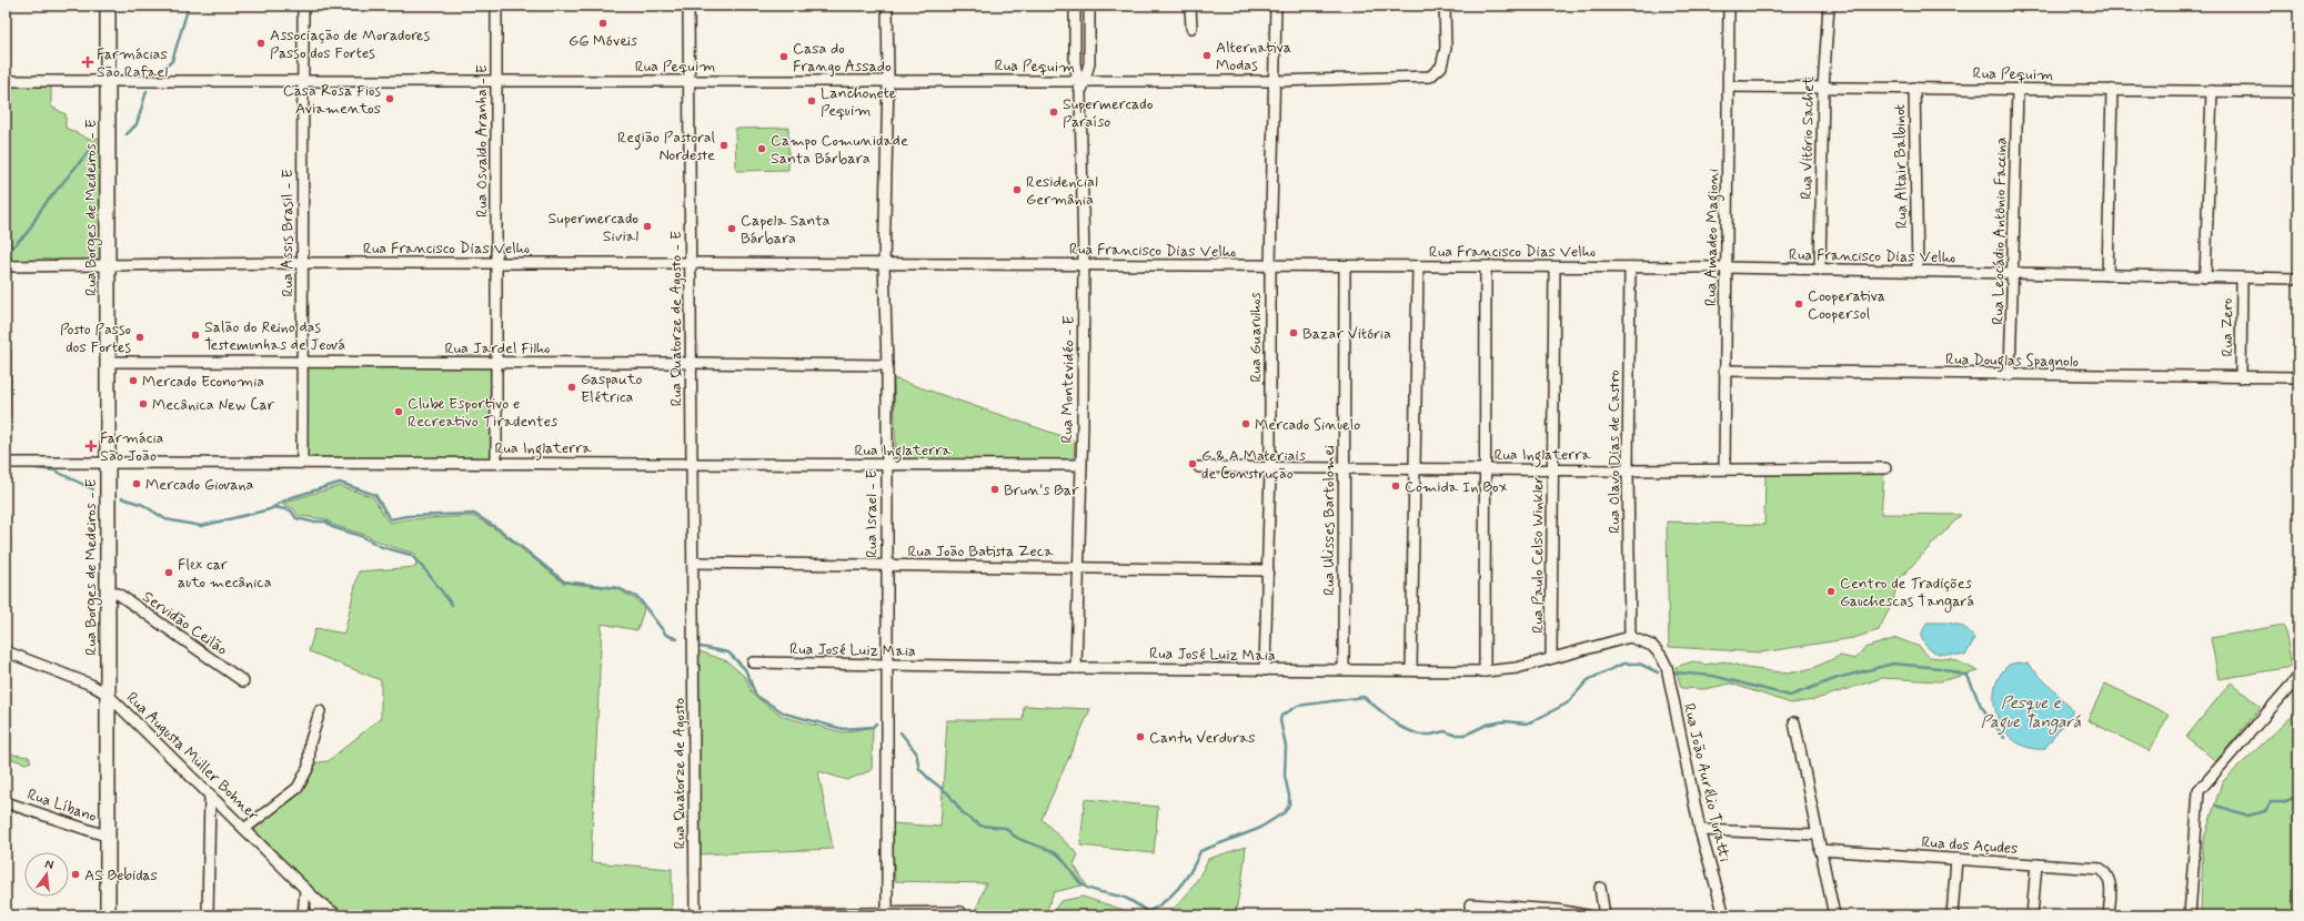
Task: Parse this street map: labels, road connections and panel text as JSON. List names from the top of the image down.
{
  "streets": {
    "street": [
      "Rua Pequim",
      "Rua Vitório Sachet",
      "Rua Osvaldo Aranha - E",
      "Rua Altair Balbinot",
      "Rua Borges de Medeiros - E",
      "Rua Leocádio Antônio Faccina",
      "Rua Assis Brasil - E",
      "Rua Amadeo Magioni",
      "Rua Francisco Dias Velho",
      "Rua Quatorze de Agosto - E",
      "Rua Zero",
      "Rua Guarulhos",
      "Rua Jardel Filho",
      "Rua Douglas Spagnolo",
      "Rua Montevidéo - E",
      "Rua Inglaterra",
      "Rua Olavo Dias de Castro",
      "Rua Israel - E",
      "Rua Ulisses Bartolomei",
      "Rua João Batista Zeca",
      "Rua Paulo Celso Winkler",
      "Servidão Ceilão",
      "Rua José Luiz Maia",
      "Rua Augusta Müller Bohner",
      "Rua Quatorze de Agosto",
      "Rua João Aurélio Turatti",
      "Rua Líbano",
      "Rua dos Açudes"
    ]
  },
  "crossings": [
    ["Rua Pequim", "Rua Vitório Sachet"],
    ["Rua Pequim", "Rua Osvaldo Aranha - E"],
    ["Rua Pequim", "Rua Altair Balbinot"],
    ["Rua Pequim", "Rua Borges de Medeiros - E"],
    ["Rua Pequim", "Rua Leocádio Antônio Faccina"],
    ["Rua Pequim", "Rua Assis Brasil - E"],
    ["Rua Pequim", "Rua Amadeo Magioni"],
    ["Rua Pequim", "Rua Quatorze de Agosto - E"],
    ["Rua Pequim", "Rua Guarulhos"],
    ["Rua Pequim", "Rua Montevidéo - E"],
    ["Rua Pequim", "Rua Israel - E"],
    ["Rua Vitório Sachet", "Rua Francisco Dias Velho"],
    ["Rua Osvaldo Aranha - E", "Rua Francisco Dias Velho"],
    ["Rua Osvaldo Aranha - E", "Rua Jardel Filho"],
    ["Rua Osvaldo Aranha - E", "Rua Inglaterra"],
    ["Rua Altair Balbinot", "Rua Francisco Dias Velho"],
    ["Rua Borges de Medeiros - E", "Rua Francisco Dias Velho"],
    ["Rua Borges de Medeiros - E", "Rua Jardel Filho"],
    ["Rua Borges de Medeiros - E", "Rua Inglaterra"],
    ["Rua Borges de Medeiros - E", "Servidão Ceilão"],
    ["Rua Borges de Medeiros - E", "Rua Augusta Müller Bohner"],
    ["Rua Borges de Medeiros - E", "Rua Líbano"],
    ["Rua Leocádio Antônio Faccina", "Rua Francisco Dias Velho"],
    ["Rua Leocádio Antônio Faccina", "Rua Douglas Spagnolo"],
    ["Rua Assis Brasil - E", "Rua Francisco Dias Velho"],
    ["Rua Assis Brasil - E", "Rua Jardel Filho"],
    ["Rua Assis Brasil - E", "Rua Inglaterra"],
    ["Rua Amadeo Magioni", "Rua Francisco Dias Velho"],
    ["Rua Amadeo Magioni", "Rua Douglas Spagnolo"],
    ["Rua Amadeo Magioni", "Rua Inglaterra"],
    ["Rua Francisco Dias Velho", "Rua Quatorze de Agosto - E"],
    ["Rua Francisco Dias Velho", "Rua Zero"],
    ["Rua Francisco Dias Velho", "Rua Guarulhos"],
    ["Rua Francisco Dias Velho", "Rua Montevidéo - E"],
    ["Rua Francisco Dias Velho", "Rua Olavo Dias de Castro"],
    ["Rua Francisco Dias Velho", "Rua Israel - E"],
    ["Rua Francisco Dias Velho", "Rua Ulisses Bartolomei"],
    ["Rua Francisco Dias Velho", "Rua Paulo Celso Winkler"],
    ["Rua Quatorze de Agosto - E", "Rua Jardel Filho"],
    ["Rua Quatorze de Agosto - E", "Rua Inglaterra"],
    ["Rua Quatorze de Agosto - E", "Rua João Batista Zeca"],
    ["Rua Quatorze de Agosto - E", "Rua Quatorze de Agosto"],
    ["Rua Zero", "Rua Douglas Spagnolo"],
    ["Rua Guarulhos", "Rua Inglaterra"],
    ["Rua Guarulhos", "Rua João Batista Zeca"],
    ["Rua Guarulhos", "Rua José Luiz Maia"],
    ["Rua Jardel Filho", "Rua Israel - E"],
    ["Rua Montevidéo - E", "Rua Inglaterra"],
    ["Rua Montevidéo - E", "Rua João Batista Zeca"],
    ["Rua Montevidéo - E", "Rua José Luiz Maia"],
    ["Rua Inglaterra", "Rua Olavo Dias de Castro"],
    ["Rua Inglaterra", "Rua Israel - E"],
    ["Rua Inglaterra", "Rua Ulisses Bartolomei"],
    ["Rua Inglaterra", "Rua Paulo Celso Winkler"],
    ["Rua Olavo Dias de Castro", "Rua José Luiz Maia"],
    ["Rua Olavo Dias de Castro", "Rua João Aurélio Turatti"],
    ["Rua Israel - E", "Rua João Batista Zeca"],
    ["Rua Israel - E", "Rua José Luiz Maia"],
    ["Rua Ulisses Bartolomei", "Rua José Luiz Maia"],
    ["Rua Paulo Celso Winkler", "Rua José Luiz Maia"],
    ["Rua José Luiz Maia", "Rua João Aurélio Turatti"]
  ],
  "water": ["Pesque e Pague Tangará"],
  "places": {
    "other": [
      "GG Móveis",
      "Associação de Moradores Passo dos Fortes",
      "Alternativa Modas",
      "Casa do Frango Assado",
      "Casa Rosa Fios Aviamentos",
      "Lanchonete Pequim",
      "Supermercado Paraíso",
      "Região Pastoral Nordeste",
      "Campo Comunidade Santa Bárbara",
      "Residencial Germânia",
      "Supermercado Sivial",
      "Capela Santa Bárbara",
      "Cooperativa Coopersol",
      "Bazar Vitória",
      "Salão do Reino das Testemunhas de Jeová",
      "Posto Passo dos Fortes",
      "Mercado Economia",
      "Gaspauto Elétrica",
      "Mecânica New Car",
      "Clube Esportivo e Recreativo Tiradentes",
      "Mercado Sinuelo",
      "G & A Materiais de Construção",
      "Mercado Giovana",
      "Comida In Box",
      "Brun's Bar",
      "Flex car auto mecânica",
      "Centro de Tradições Gauchescas Tangará",
      "Cantu Verduras",
      "AS Bebidas"
    ],
    "health": ["Farmácias São Rafael", "Farmácia São João"]
  },
  "north": "top"
}
